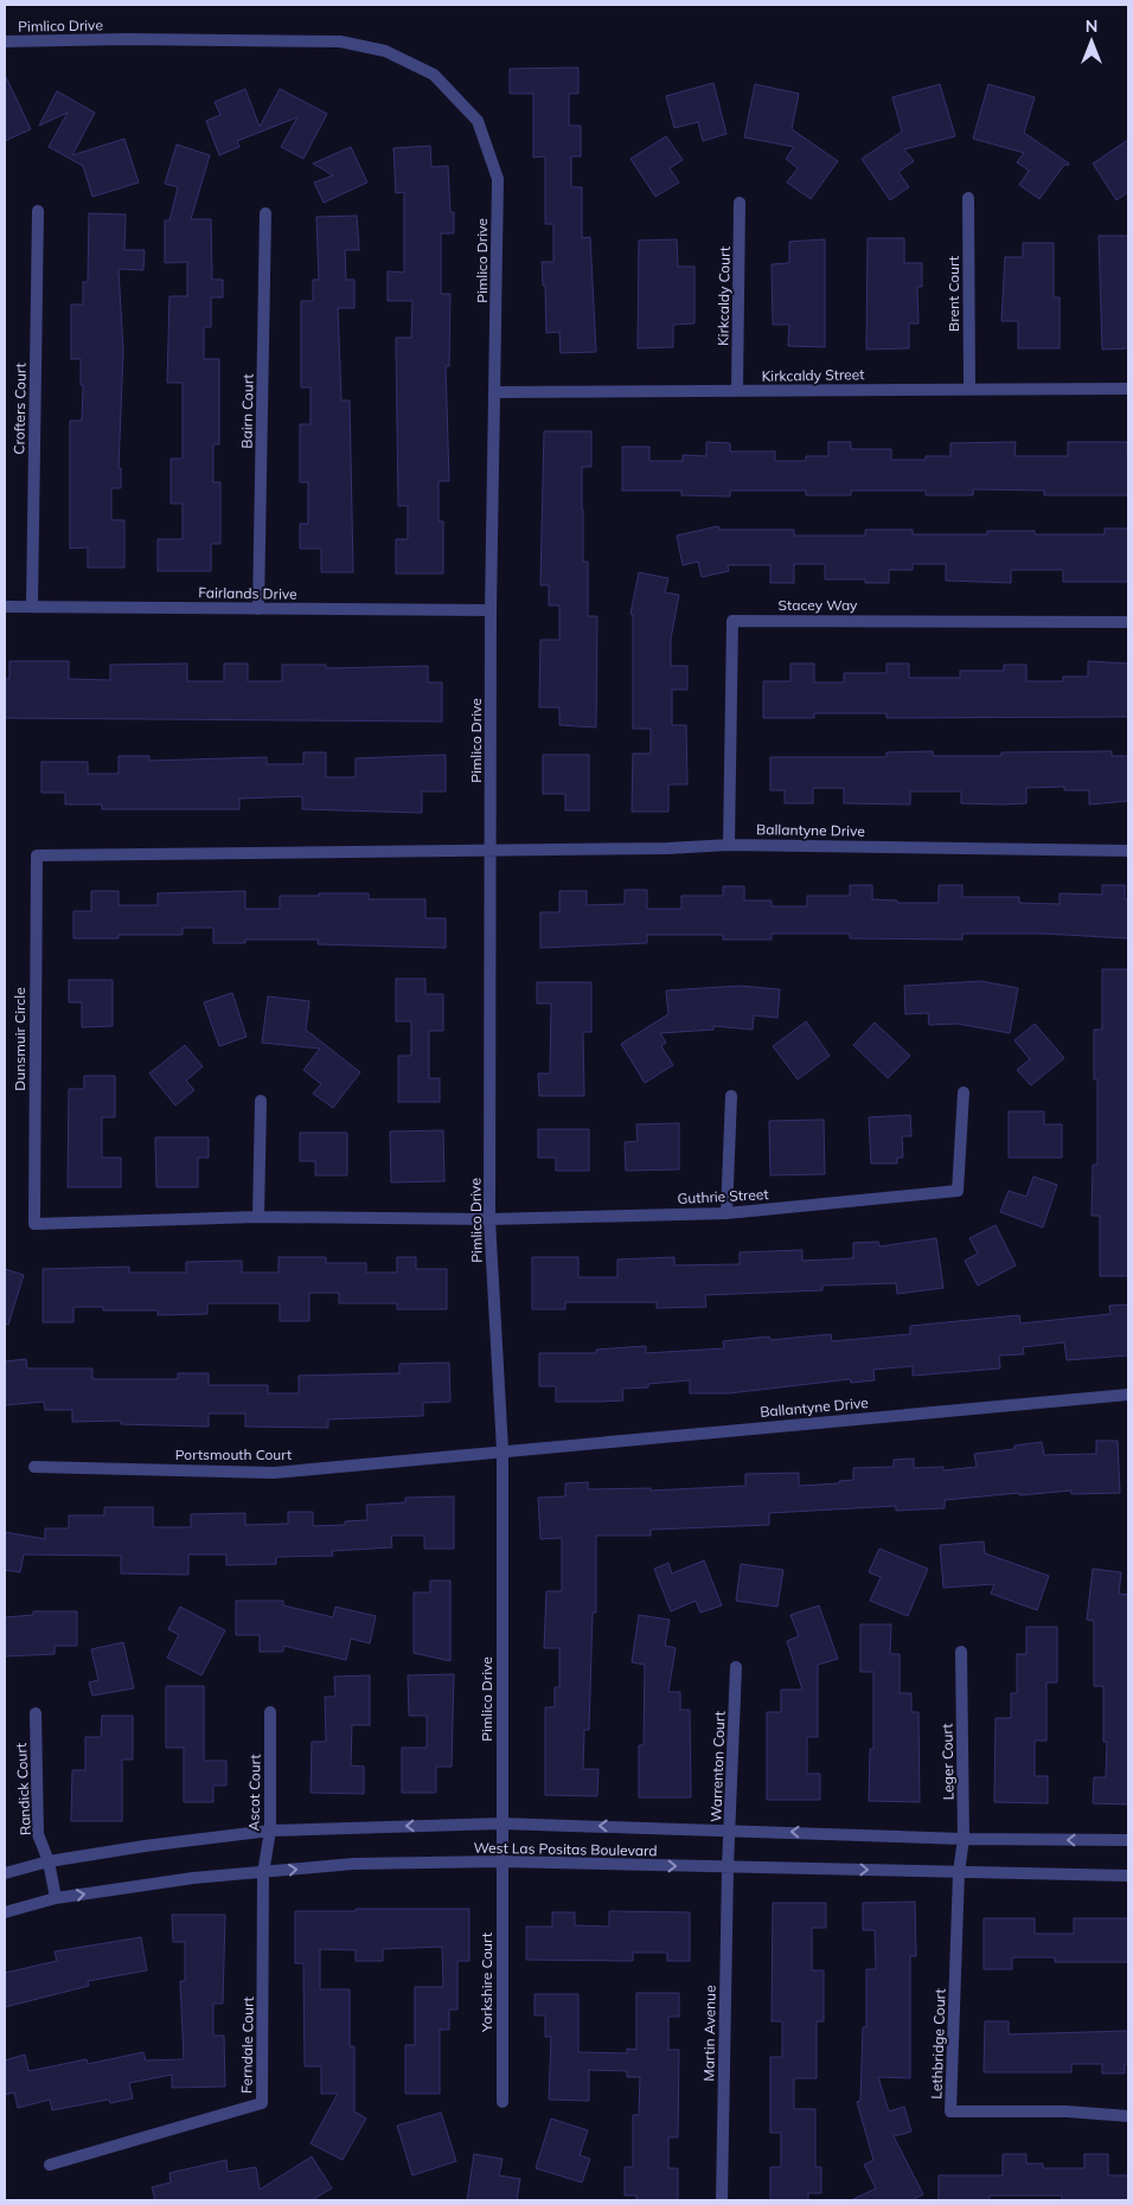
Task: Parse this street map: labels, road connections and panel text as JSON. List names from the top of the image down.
{
  "streets": {
    "street": [
      "Pimlico Drive",
      "Brent Court",
      "Kirkcaldy Court",
      "Kirkcaldy Street",
      "Crofters Court",
      "Bairn Court",
      "Fairlands Drive",
      "Stacey Way",
      "Ballantyne Drive",
      "Dunsmuir Circle",
      "Guthrie Street",
      "Portsmouth Court",
      "Leger Court",
      "Warrenton Court",
      "Randick Court",
      "Ascot Court",
      "West Las Positas Boulevard",
      "Yorkshire Court",
      "Martin Avenue",
      "Lethbridge Court",
      "Ferndale Court"
    ]
  },
  "crossings": [
    ["Pimlico Drive", "Kirkcaldy Street"],
    ["Pimlico Drive", "Fairlands Drive"],
    ["Pimlico Drive", "Ballantyne Drive"],
    ["Pimlico Drive", "Dunsmuir Circle"],
    ["Pimlico Drive", "Guthrie Street"],
    ["Pimlico Drive", "Portsmouth Court"],
    ["Pimlico Drive", "West Las Positas Boulevard"],
    ["Pimlico Drive", "Yorkshire Court"],
    ["Brent Court", "Kirkcaldy Street"],
    ["Kirkcaldy Court", "Kirkcaldy Street"],
    ["Crofters Court", "Fairlands Drive"],
    ["Bairn Court", "Fairlands Drive"],
    ["Stacey Way", "Ballantyne Drive"],
    ["Ballantyne Drive", "Dunsmuir Circle"],
    ["Ballantyne Drive", "Portsmouth Court"],
    ["Dunsmuir Circle", "Guthrie Street"],
    ["Leger Court", "West Las Positas Boulevard"],
    ["Leger Court", "Lethbridge Court"],
    ["Warrenton Court", "West Las Positas Boulevard"],
    ["Warrenton Court", "Martin Avenue"],
    ["Randick Court", "West Las Positas Boulevard"],
    ["Ascot Court", "West Las Positas Boulevard"],
    ["Ascot Court", "Ferndale Court"],
    ["West Las Positas Boulevard", "Yorkshire Court"],
    ["West Las Positas Boulevard", "Martin Avenue"],
    ["West Las Positas Boulevard", "Lethbridge Court"],
    ["West Las Positas Boulevard", "Ferndale Court"]
  ],
  "north": "top"
}
